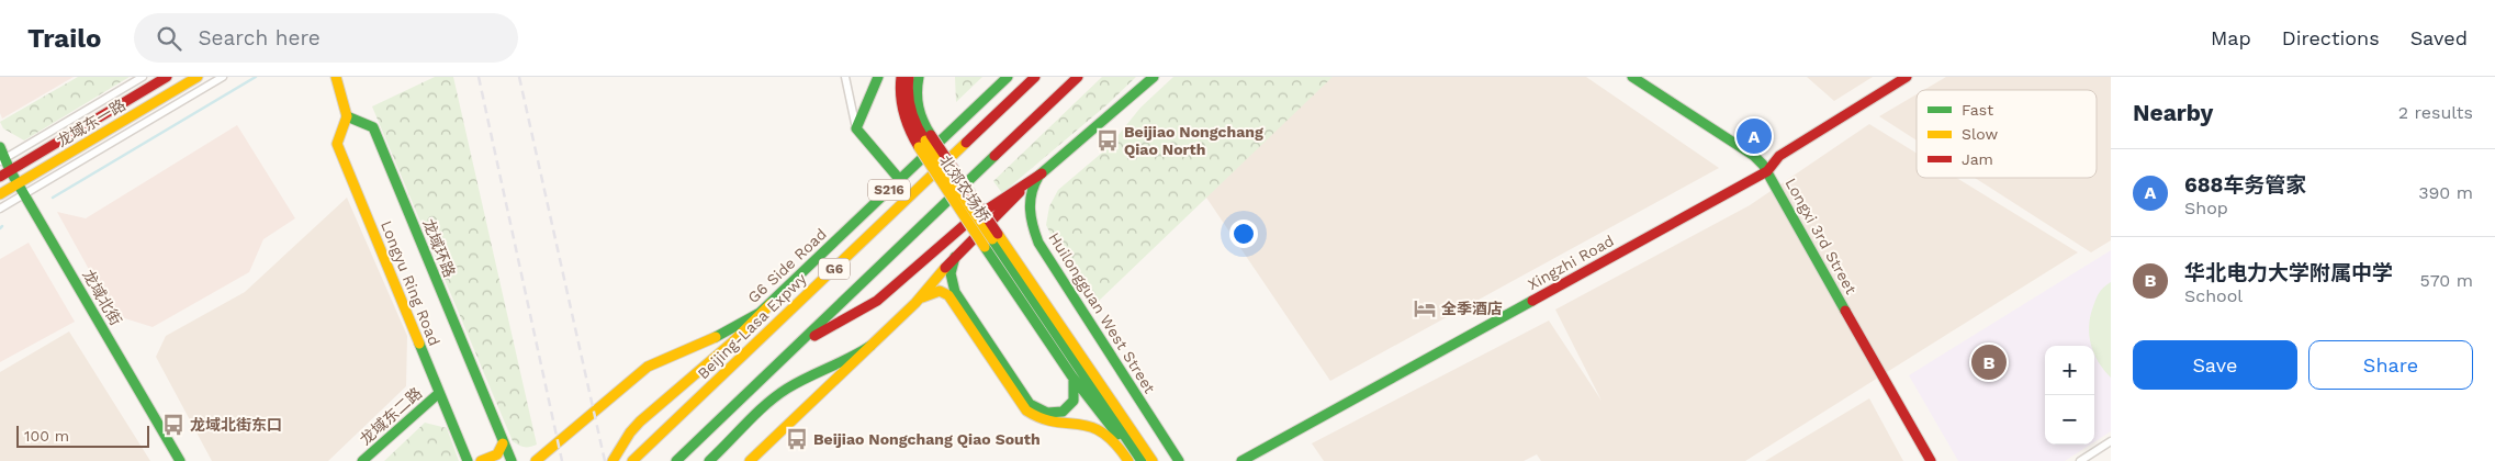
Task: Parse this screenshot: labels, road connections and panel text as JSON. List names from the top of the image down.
{
  "streets": {
    "main road": [
      "龙域东一路",
      "北郊农场桥",
      "S216",
      "Longxi 3rd Street",
      "龙域环路",
      "Xingzhi Road",
      "G6 Side Road",
      "G6",
      "Longyu Ring Road",
      "龙域北街",
      "Huilongguan West Street",
      "Beijing-Lasa Expwy",
      "龙域东二路"
    ]
  },
  "crossings": [
    ["龙域东一路", "龙域北街"],
    ["Longxi 3rd Street", "Xingzhi Road"],
    ["龙域环路", "Longyu Ring Road"],
    ["Longyu Ring Road", "龙域东二路"]
  ],
  "places": {
    "bus stop": ["Beijiao Nongchang Qiao North", "龙域北街东口", "Beijiao Nongchang Qiao South"],
    "hotel": ["全季酒店"]
  },
  "legend": ["Fast", "Slow", "Jam"],
  "scale_bar": "100 m",
  "page": {
    "header": "Trailo",
    "search": "Search here",
    "nav": ["Map", "Directions", "Saved"],
    "heading": ["Nearby", "2 results"],
    "pins": ["A", "B"],
    "list": [
      {
        "mark": "A",
        "name": "688车务管家",
        "note": "Shop",
        "value": "390 m"
      },
      {
        "mark": "B",
        "name": "华北电力大学附属中学",
        "note": "School",
        "value": "570 m"
      }
    ],
    "buttons": ["Save", "Share"],
    "map_buttons": ["+", "−"],
    "scale": "100 m"
  }
}
